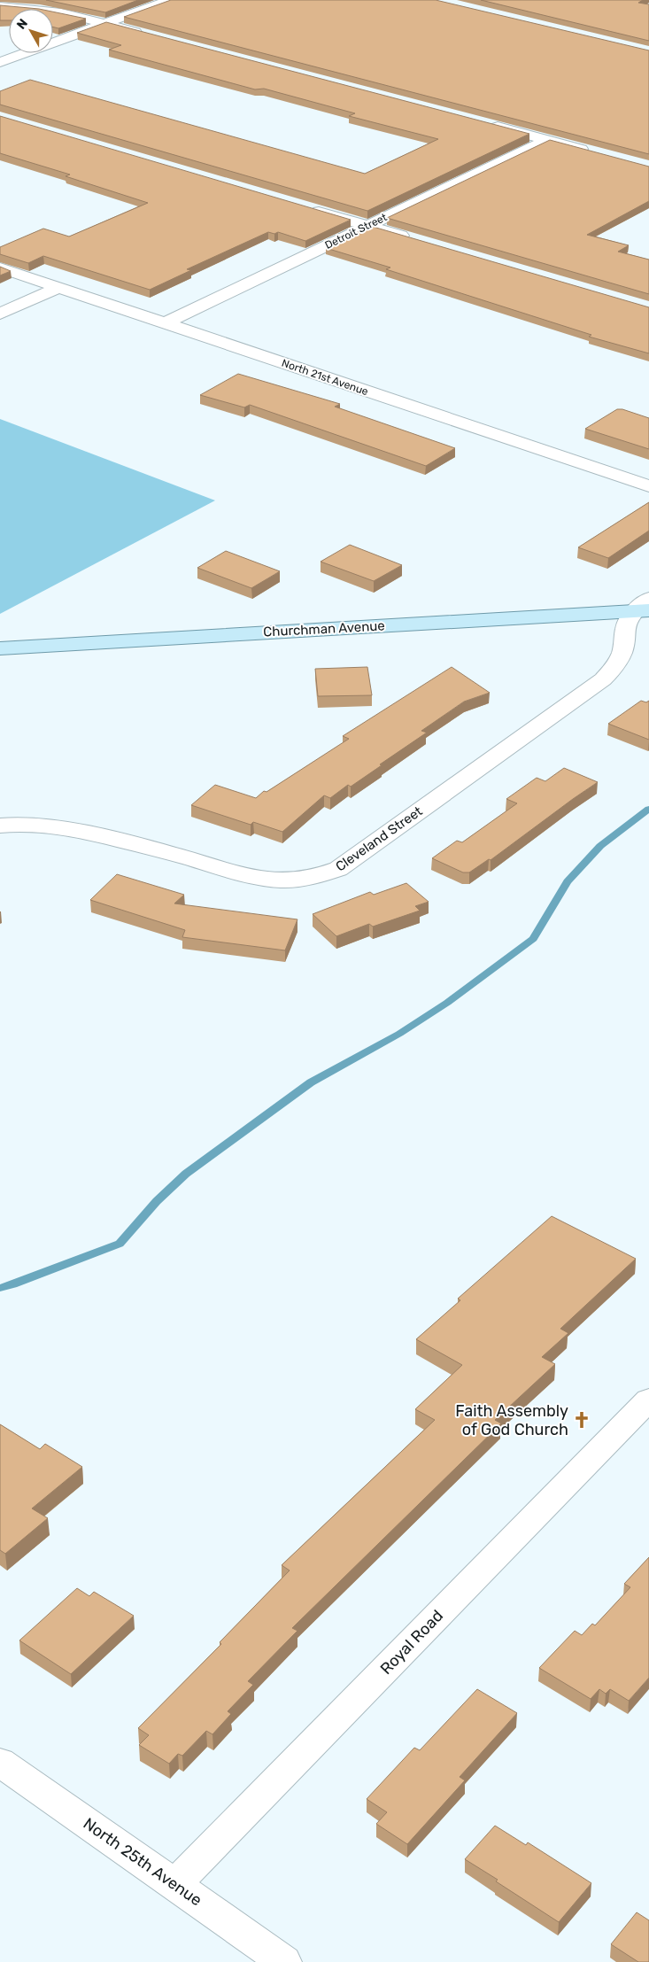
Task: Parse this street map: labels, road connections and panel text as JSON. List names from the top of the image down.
{
  "streets": {
    "main road": ["Churchman Avenue"],
    "street": [
      "Detroit Street",
      "North 21st Avenue",
      "Cleveland Street",
      "Royal Road",
      "North 25th Avenue"
    ]
  },
  "crossings": [
    ["Detroit Street", "North 21st Avenue"],
    ["Churchman Avenue", "Cleveland Street"],
    ["Royal Road", "North 25th Avenue"]
  ],
  "places": {
    "church": ["Faith Assembly of God Church"]
  },
  "north": "top left"
}
